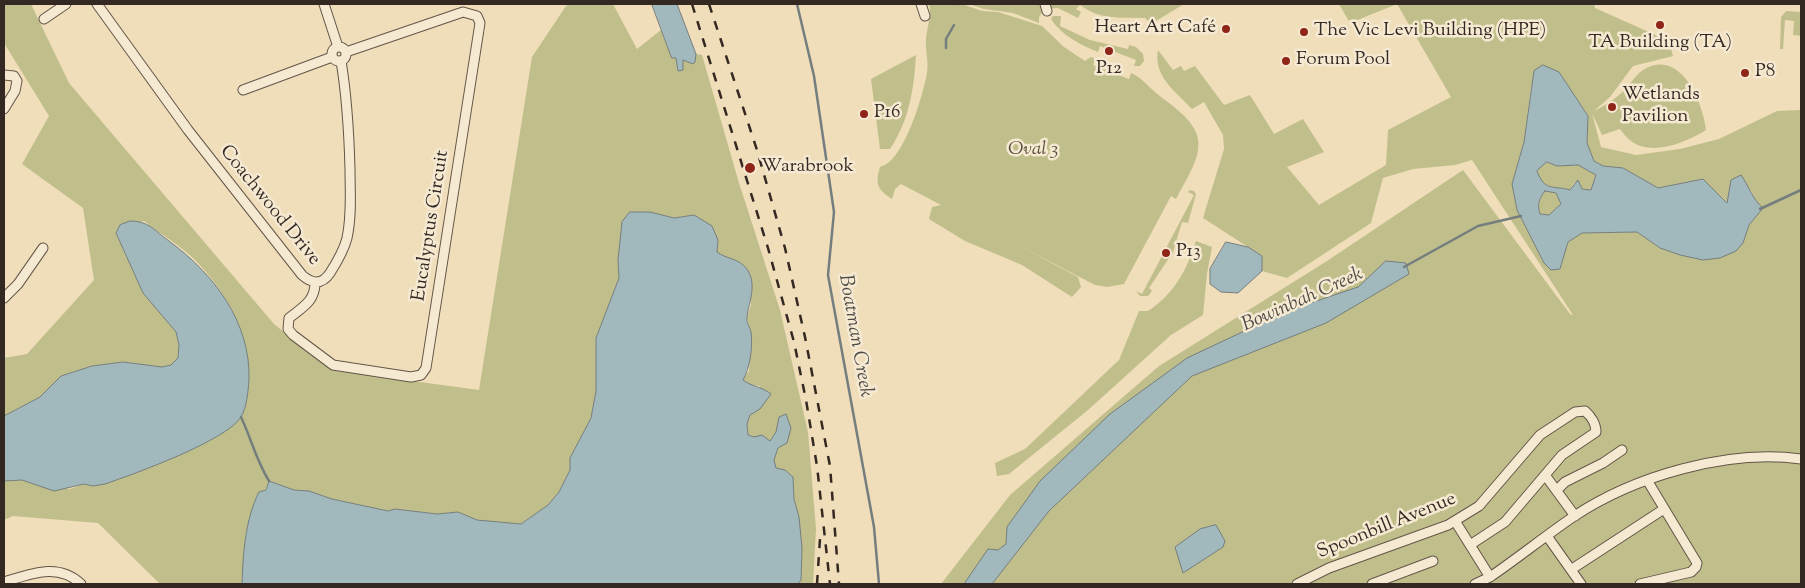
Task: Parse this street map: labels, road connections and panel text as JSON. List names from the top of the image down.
{
  "streets": {
    "street": ["Coachwood Drive", "Eucalyptus Circuit", "Spoonbill Avenue"]
  },
  "crossings": [
    ["Coachwood Drive", "Eucalyptus Circuit"]
  ],
  "water": ["Bowinbah Creek", "Boatman Creek"],
  "parks": ["Oval 3"],
  "places": [
    "TA Building (TA)",
    "Heart Art Café",
    "The Vic Levi Building (HPE)",
    "P12",
    "Forum Pool",
    "P8",
    "Wetlands Pavilion",
    "P16",
    "Warabrook",
    "P13"
  ]
}
